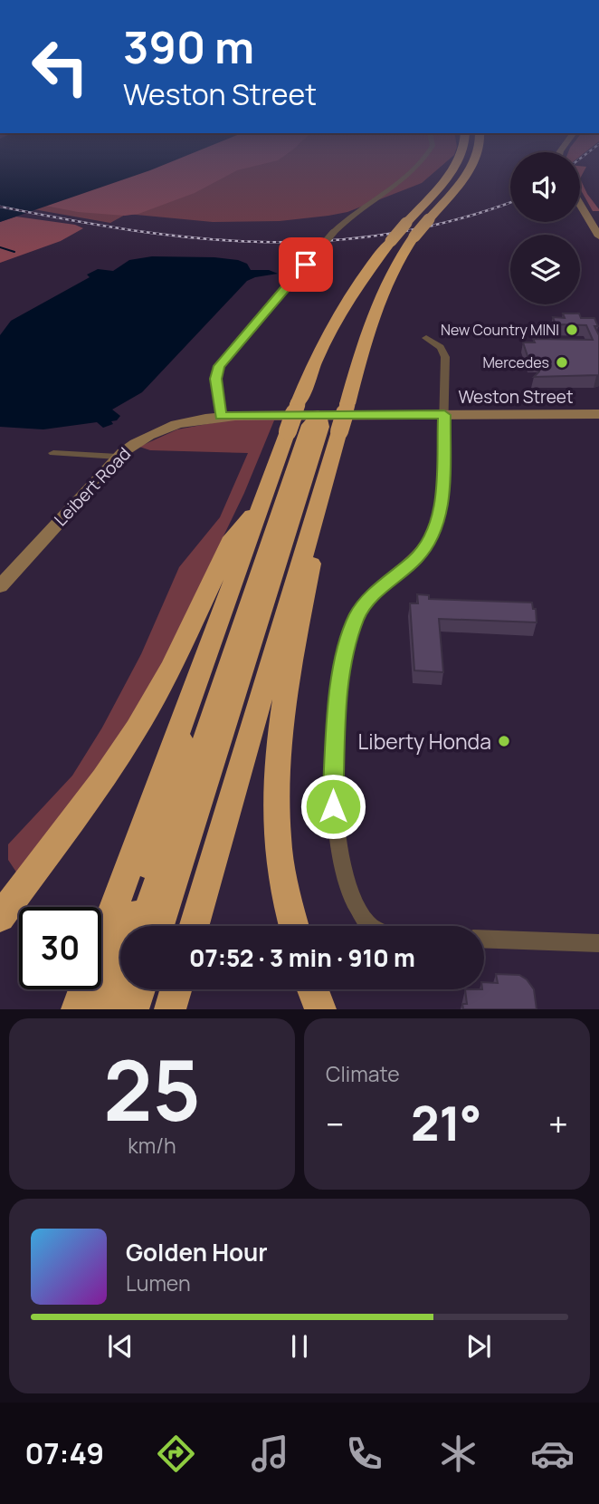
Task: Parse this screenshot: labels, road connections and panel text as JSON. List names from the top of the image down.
{
  "streets": {
    "street": ["Weston Street", "Leibert Road"]
  },
  "crossings": [
    ["Weston Street", "Leibert Road"]
  ],
  "places": ["New Country MINI", "Mercedes", "Liberty Honda"],
  "page": {
    "turn": ["390 m", "Weston Street"],
    "limit": "30",
    "trip": "07:52 · 3 min · 910 m",
    "tile": [
      ["25", "km/h"],
      "Climate"
    ],
    "heat": ["−", "21°", "+"],
    "song": ["Golden Hour", "Lumen"],
    "tabs": "07:49"
  }
}
